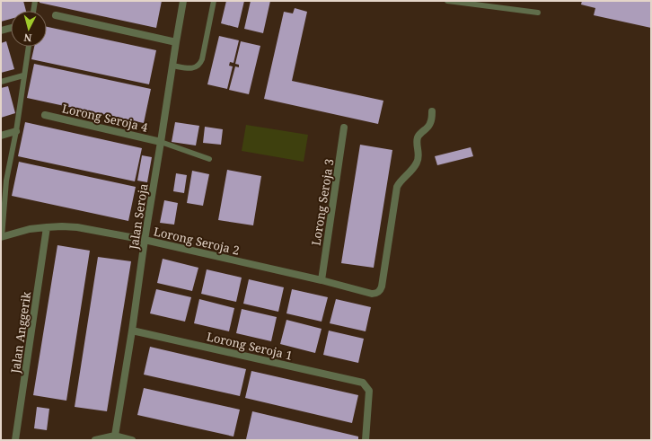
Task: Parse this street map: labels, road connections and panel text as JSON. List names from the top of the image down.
{
  "streets": {
    "street": [
      "Lorong Seroja 4",
      "Lorong Seroja 3",
      "Jalan Seroja",
      "Lorong Seroja 2",
      "Jalan Anggerik",
      "Lorong Seroja 1"
    ]
  },
  "crossings": [
    ["Lorong Seroja 4", "Jalan Seroja"],
    ["Lorong Seroja 3", "Lorong Seroja 2"],
    ["Jalan Seroja", "Lorong Seroja 2"],
    ["Jalan Seroja", "Lorong Seroja 1"],
    ["Lorong Seroja 2", "Jalan Anggerik"]
  ],
  "north": "bottom"
}
